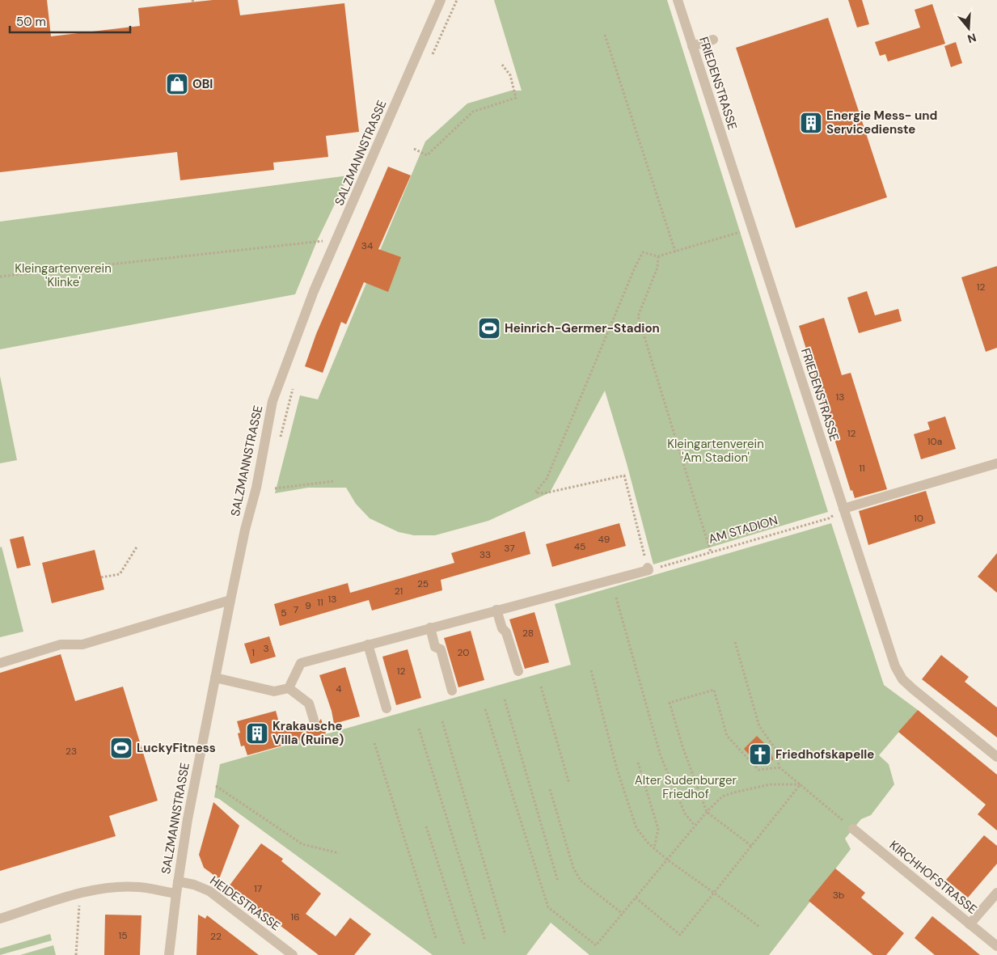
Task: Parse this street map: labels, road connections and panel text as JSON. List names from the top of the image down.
{
  "streets": {
    "street": [
      "FRIEDENSTRASSE",
      "SALZMANNSTRASSE",
      "KIRCHHOFSTRASSE",
      "HEIDESTRASSE"
    ],
    "path": ["AM STADION"]
  },
  "crossings": [
    ["FRIEDENSTRASSE", "AM STADION"],
    ["SALZMANNSTRASSE", "HEIDESTRASSE"]
  ],
  "parks": ["Kleingartenverein 'Klinke'", "Kleingartenverein 'Am Stadion'", "Alter Sudenburger Friedhof"],
  "places": {
    "shop": ["OBI"],
    "building": ["Energie Mess- und Servicedienste", "Krakausche Villa (Ruine)"],
    "sports": ["Heinrich-Germer-Stadion", "LuckyFitness"],
    "church": ["Friedhofskapelle"]
  },
  "house_numbers": [
    "34",
    "12",
    "13",
    "12",
    "10a",
    "11",
    "10",
    "49",
    "45",
    "37",
    "33",
    "25",
    "21",
    "13",
    "11",
    "9",
    "7",
    "5",
    "28",
    "3",
    "1",
    "20",
    "12",
    "4",
    "23",
    "17",
    "3b",
    "16",
    "15",
    "22"
  ],
  "scale_bar": "50 m",
  "north": "bottom"
}
